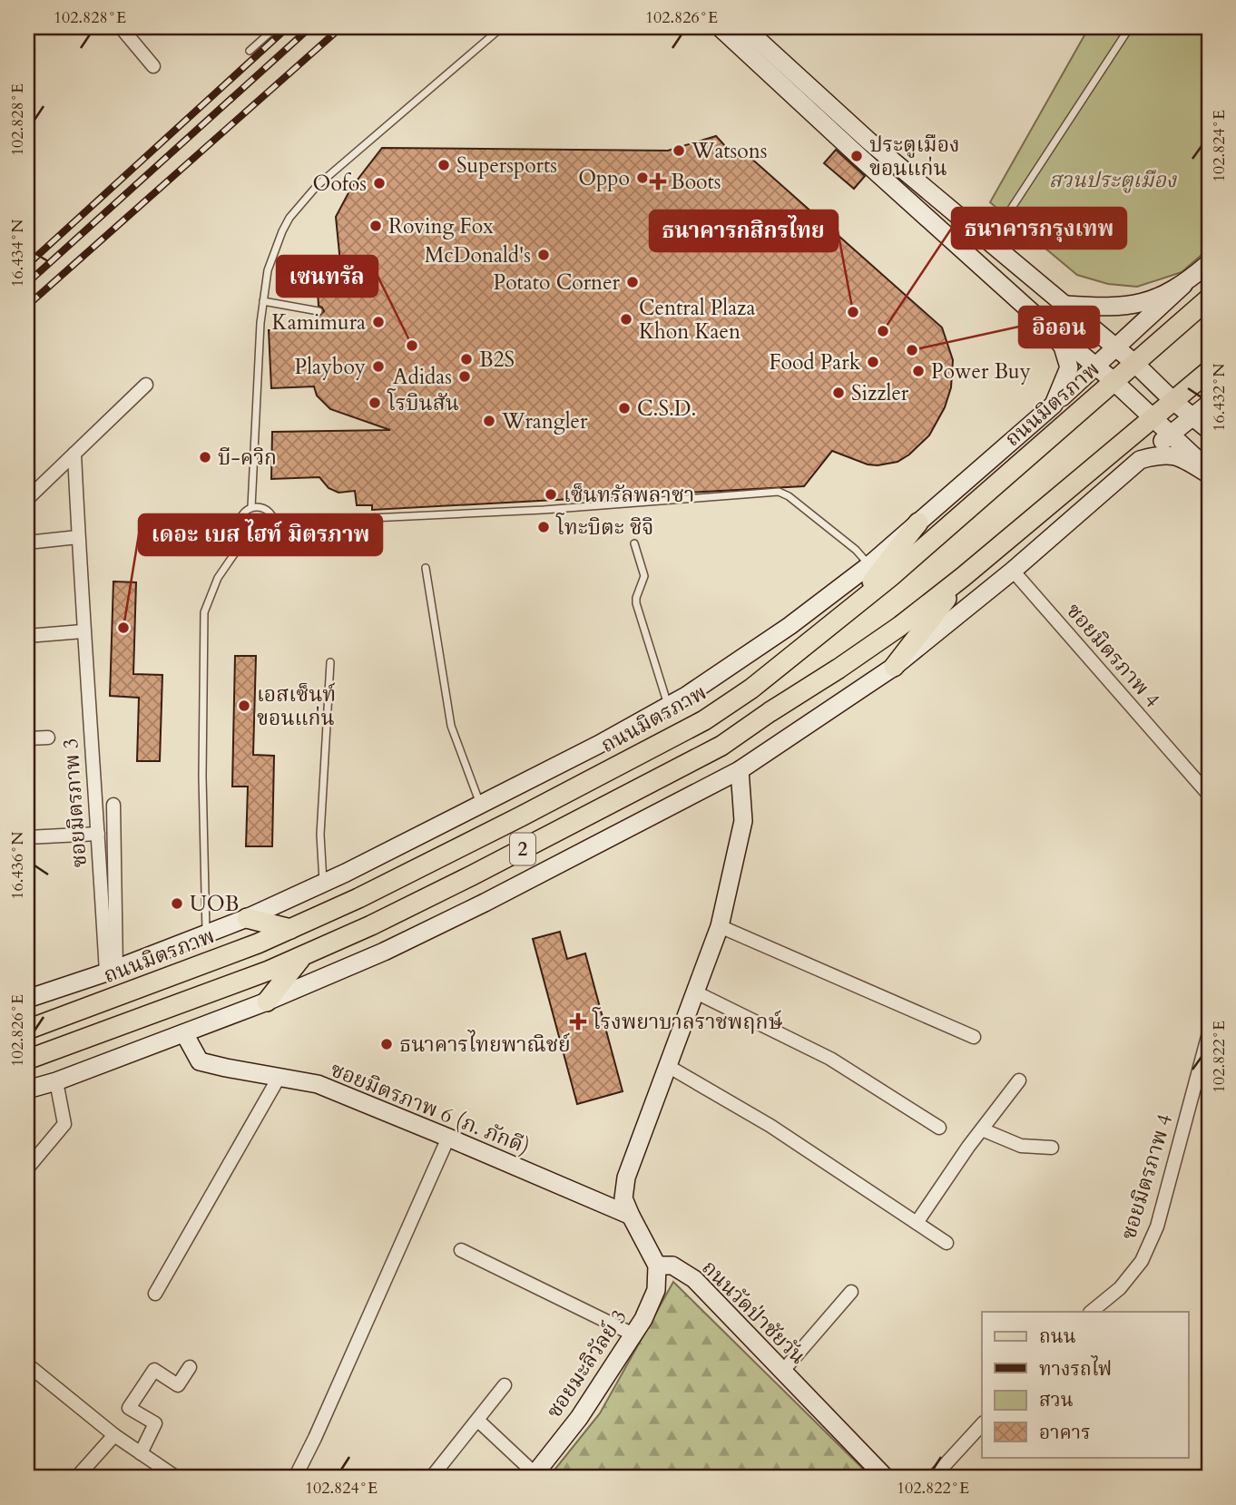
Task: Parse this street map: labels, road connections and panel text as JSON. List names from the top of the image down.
{
  "streets": {
    "main road": [
      "ถนนมิตรภาพ",
      "2",
      "ซอยมิตรภาพ 6 (ภ. ภักดี)",
      "ถนนวัดป่าชัยวัน",
      "ซอยมะลิวัลย์ 3"
    ],
    "street": ["ซอยมิตรภาพ 4", "ซอยมิตรภาพ 3"]
  },
  "crossings": [
    ["ถนนมิตรภาพ", "ซอยมิตรภาพ 3"],
    ["2", "ซอยมิตรภาพ 6 (ภ. ภักดี)"],
    ["ถนนวัดป่าชัยวัน", "ซอยมะลิวัลย์ 3"]
  ],
  "parks": ["สวนประตูเมือง"],
  "places": {
    "other": [
      "Watsons",
      "ประตูเมือง ขอนแก่น",
      "Supersports",
      "Oppo",
      "Oofos",
      "Roving Fox",
      "McDonald's",
      "Potato Corner",
      "ธนาคารกสิกรไทย",
      "Central Plaza Khon Kaen",
      "Kamimura",
      "ธนาคารกรุงเทพ",
      "เซนทรัล",
      "อิออน",
      "B2S",
      "Food Park",
      "Playboy",
      "Power Buy",
      "Adidas",
      "Sizzler",
      "โรบินสัน",
      "C.S.D.",
      "Wrangler",
      "บี-ควิก",
      "เซ็นทรัลพลาซา",
      "โทะบิตะ ชิจิ",
      "เดอะ เบส ไฮท์ มิตรภาพ",
      "เอสเซ็นท์ ขอนแก่น",
      "UOB",
      "ธนาคารไทยพาณิชย์"
    ],
    "health": ["Boots", "โรงพยาบาลราชพฤกษ์"]
  },
  "legend": [
    "ถนน",
    "ทางรถไฟ",
    "สวน",
    "อาคาร"
  ],
  "coordinates": [
    "102.828°E",
    "102.826°E",
    "102.824°E",
    "16.434°N",
    "16.432°N",
    "16.436°N",
    "102.822°E"
  ]
}
